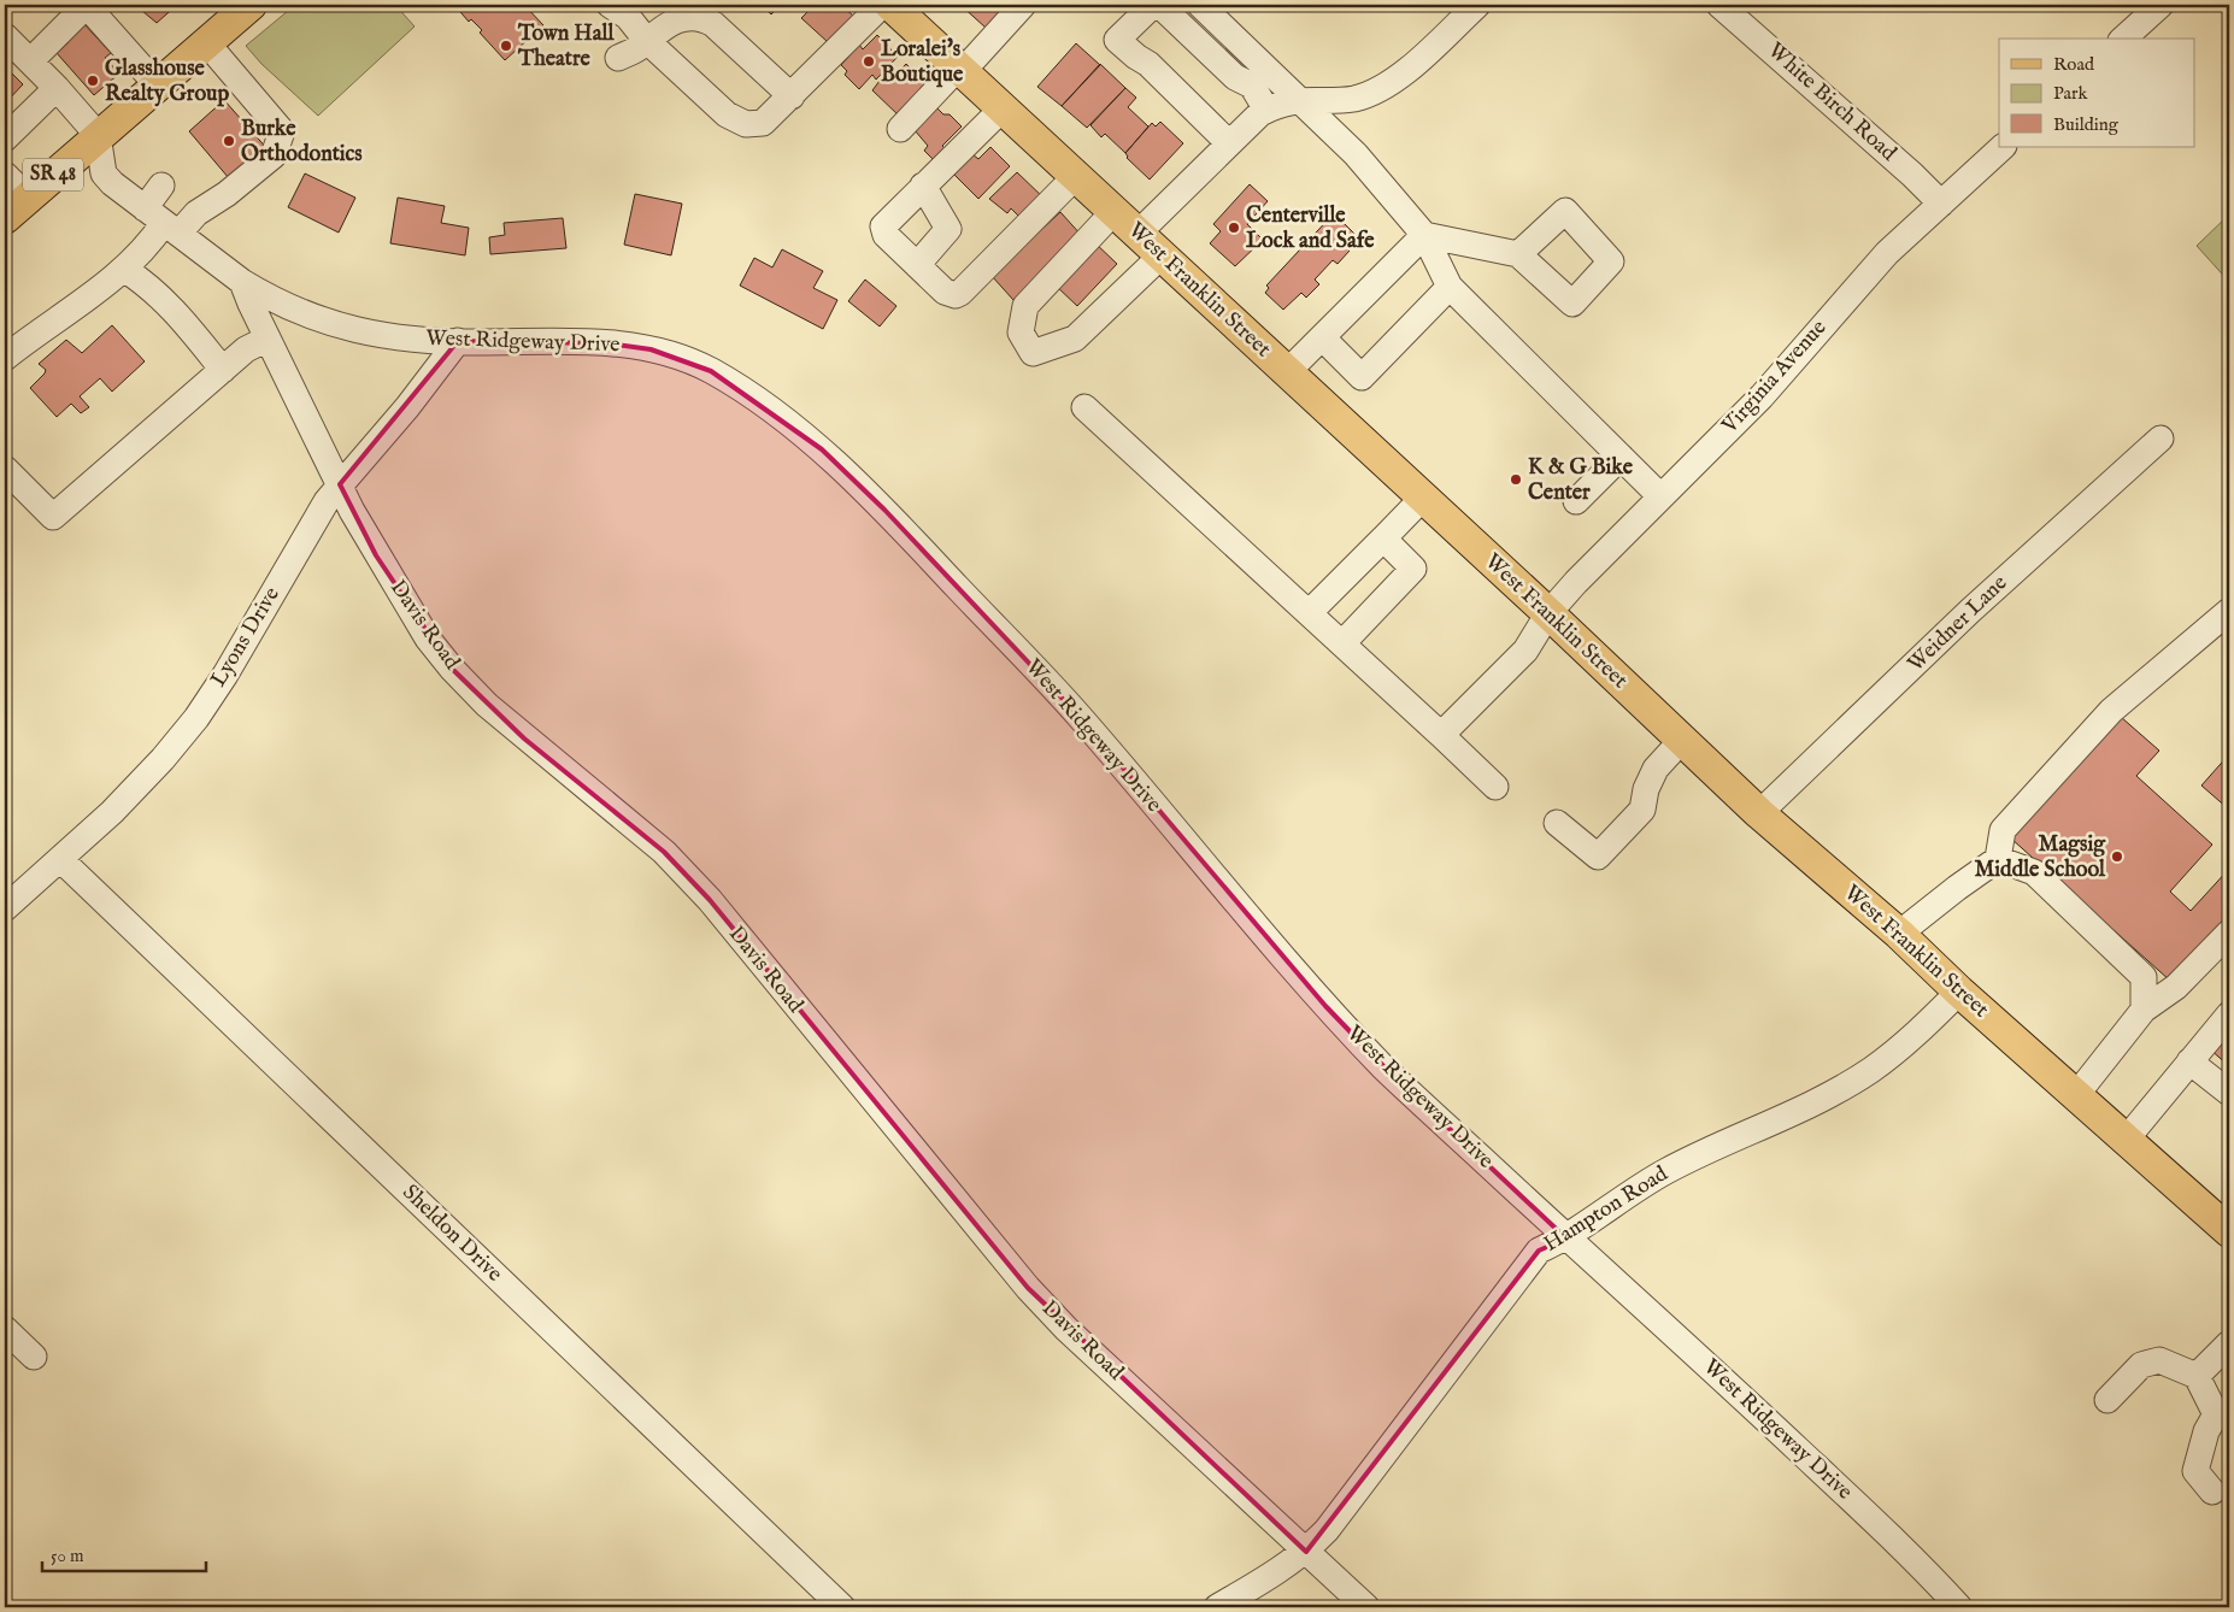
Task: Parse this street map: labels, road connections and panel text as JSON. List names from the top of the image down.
{
  "streets": {
    "main road": ["SR 48", "West Franklin Street"],
    "street": [
      "White Birch Road",
      "West Ridgeway Drive",
      "Virginia Avenue",
      "Weidner Lane",
      "Davis Road",
      "Lyons Drive",
      "Hampton Road",
      "Sheldon Drive"
    ]
  },
  "crossings": [
    ["White Birch Road", "Virginia Avenue"],
    ["SR 48", "West Ridgeway Drive"],
    ["West Franklin Street", "Virginia Avenue"],
    ["West Franklin Street", "Weidner Lane"],
    ["West Franklin Street", "Hampton Road"],
    ["West Ridgeway Drive", "Davis Road"],
    ["West Ridgeway Drive", "Lyons Drive"],
    ["West Ridgeway Drive", "Hampton Road"],
    ["Davis Road", "Lyons Drive"],
    ["Davis Road", "Hampton Road"],
    ["Lyons Drive", "Sheldon Drive"]
  ],
  "places": [
    "Town Hall Theatre",
    "Loralei's Boutique",
    "Glasshouse Realty Group",
    "Burke Orthodontics",
    "Centerville Lock and Safe",
    "K & G Bike Center",
    "Magsig Middle School"
  ],
  "legend": ["Road", "Park", "Building"],
  "scale_bar": "50 m"
}
